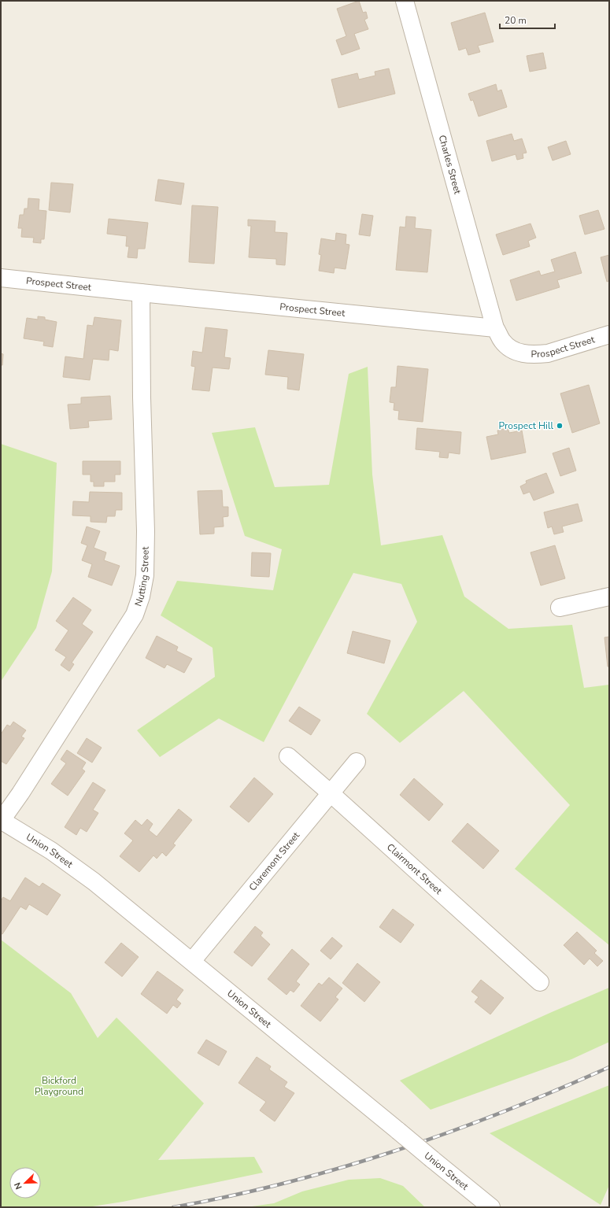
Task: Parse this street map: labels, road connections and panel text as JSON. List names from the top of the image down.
{
  "streets": {
    "street": [
      "Charles Street",
      "Prospect Street",
      "Nutting Street",
      "Union Street",
      "Claremont Street",
      "Clairmont Street"
    ]
  },
  "crossings": [
    ["Charles Street", "Prospect Street"],
    ["Prospect Street", "Nutting Street"],
    ["Nutting Street", "Union Street"],
    ["Union Street", "Claremont Street"],
    ["Claremont Street", "Clairmont Street"]
  ],
  "parks": ["Bickford Playground"],
  "places": ["Prospect Hill"],
  "scale_bar": "20 m",
  "north": "bottom left"
}
